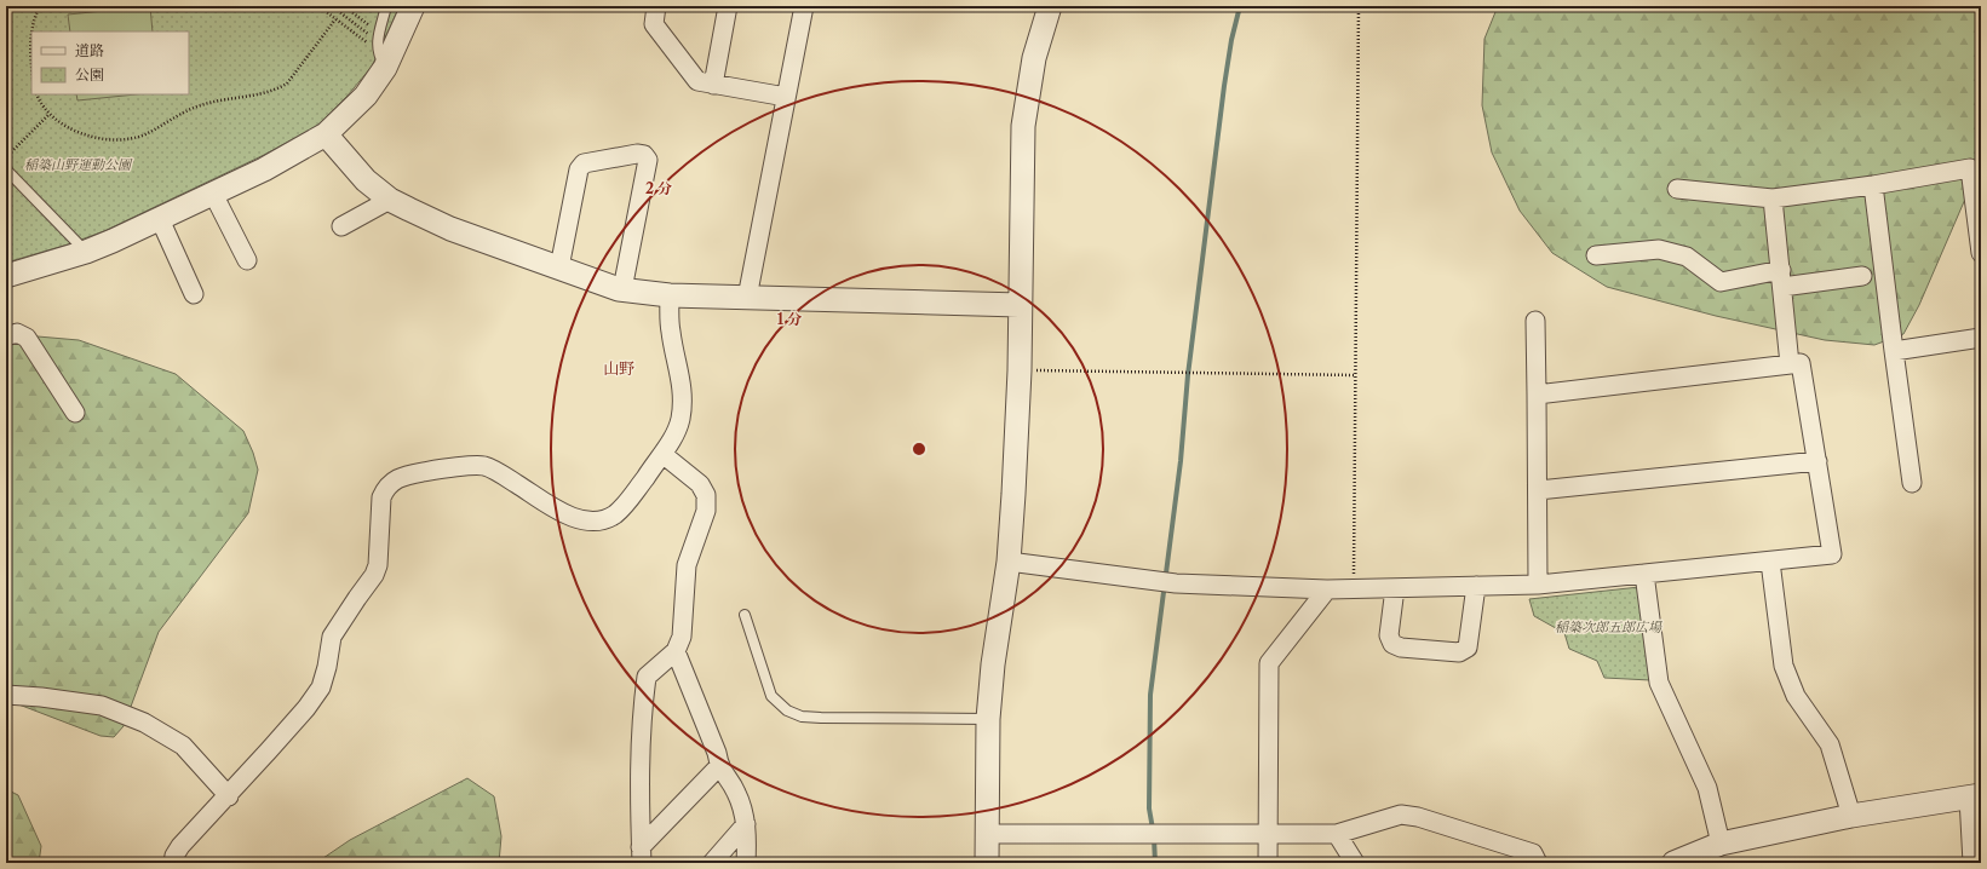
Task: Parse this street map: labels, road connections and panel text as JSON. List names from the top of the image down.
{
  "districts": ["山野"],
  "parks": ["稲築山野運動公園", "稲築次郎五郎広場"],
  "legend": ["道路", "公園"],
  "rings": ["2 分", "1 分"]
}
